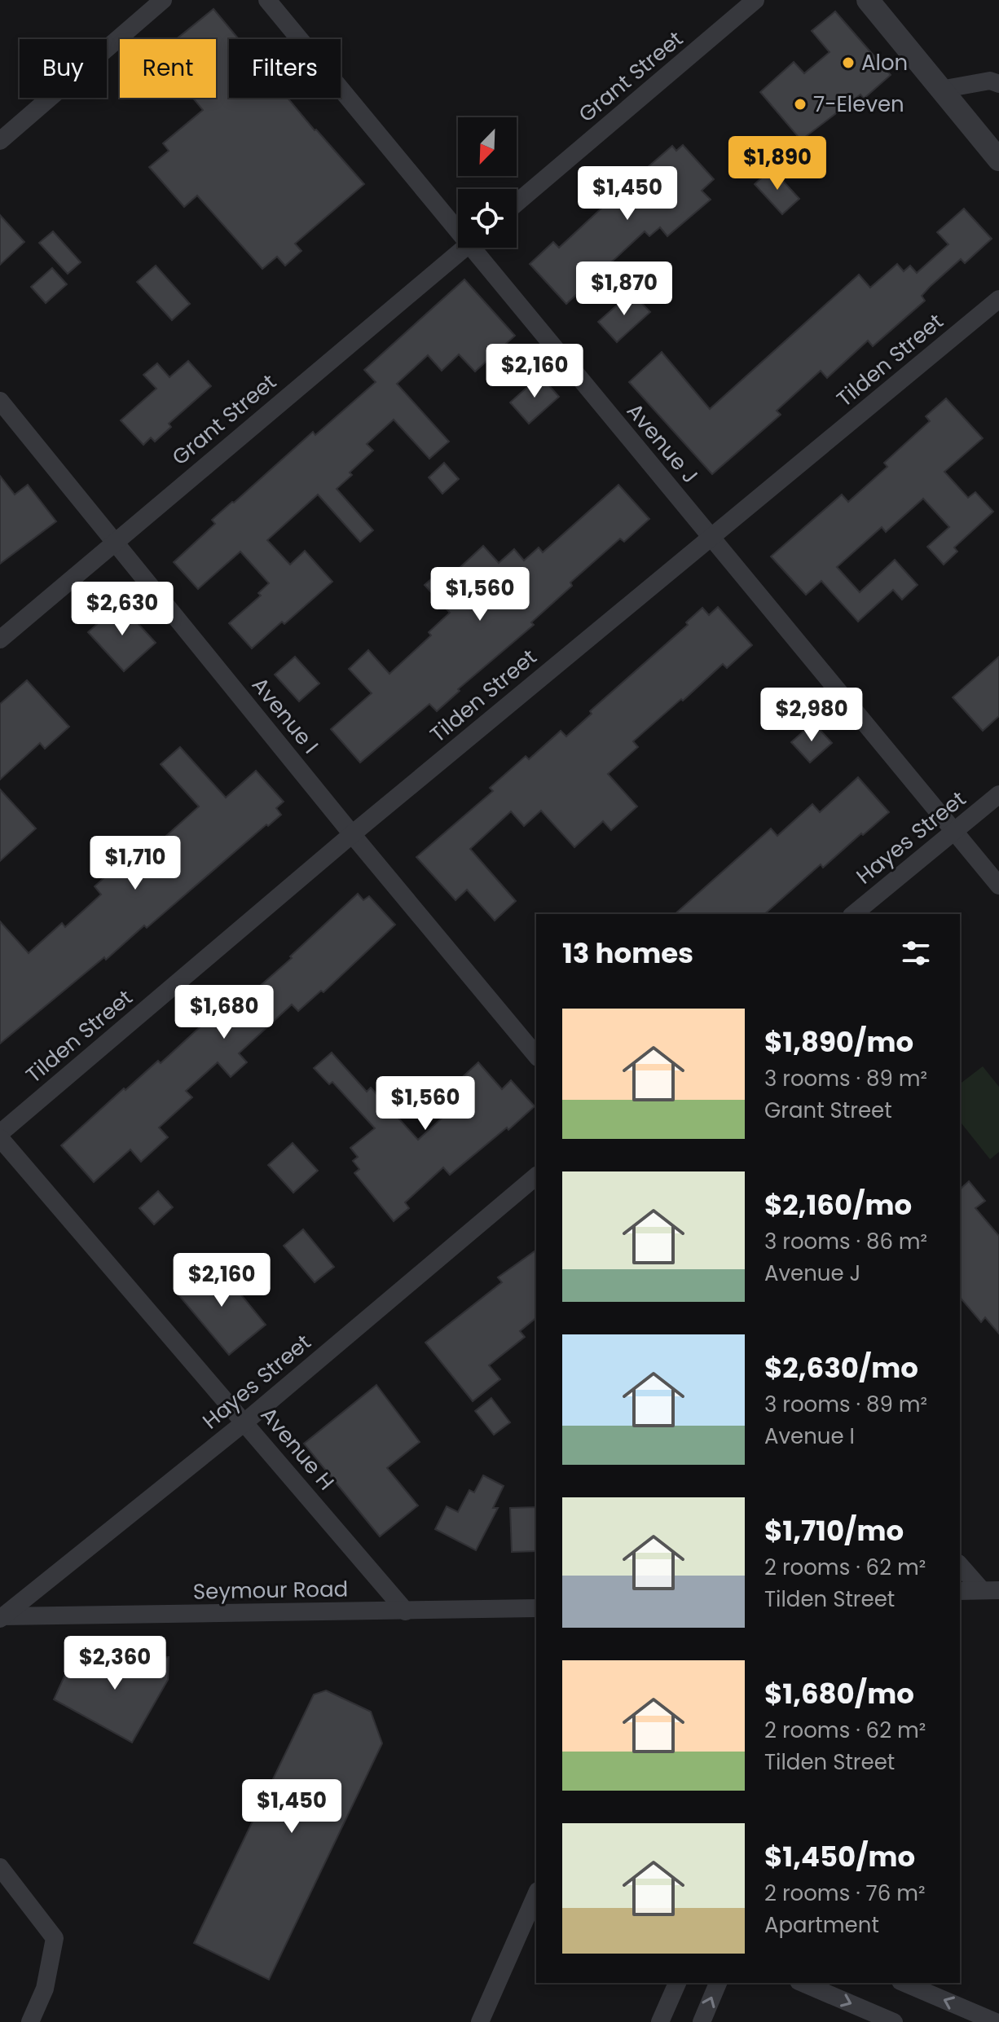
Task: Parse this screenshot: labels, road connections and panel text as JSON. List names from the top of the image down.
{
  "streets": {
    "street": [
      "Grant Street",
      "Tilden Street",
      "Avenue J",
      "Avenue I",
      "Hayes Street",
      "Avenue H",
      "Seymour Road"
    ]
  },
  "crossings": [
    ["Grant Street", "Avenue I"],
    ["Tilden Street", "Avenue J"],
    ["Tilden Street", "Avenue I"],
    ["Avenue J", "Hayes Street"],
    ["Hayes Street", "Avenue H"],
    ["Hayes Street", "Seymour Road"],
    ["Avenue H", "Seymour Road"]
  ],
  "places": ["Alon", "7-Eleven"],
  "north": "bottom left",
  "page": {
    "chip": ["Buy", "Rent", "Filters"],
    "price": [
      "$1,890",
      "$1,450",
      "$1,870",
      "$2,160",
      "$1,560",
      "$2,630",
      "$2,980",
      "$1,710",
      "$1,680",
      "$1,560",
      "$2,160",
      "$2,360",
      "$1,450"
    ],
    "heading": "13 homes",
    "list": [
      {
        "name": "$1,890/mo",
        "note": "3 rooms · 89 m² · Grant Street"
      },
      {
        "name": "$2,160/mo",
        "note": "3 rooms · 86 m² · Avenue J"
      },
      {
        "name": "$2,630/mo",
        "note": "3 rooms · 89 m² · Avenue I"
      },
      {
        "name": "$1,710/mo",
        "note": "2 rooms · 62 m² · Tilden Street"
      },
      {
        "name": "$1,680/mo",
        "note": "2 rooms · 62 m² · Tilden Street"
      },
      {
        "name": "$1,450/mo",
        "note": "2 rooms · 76 m² · Apartment"
      }
    ]
  }
}
